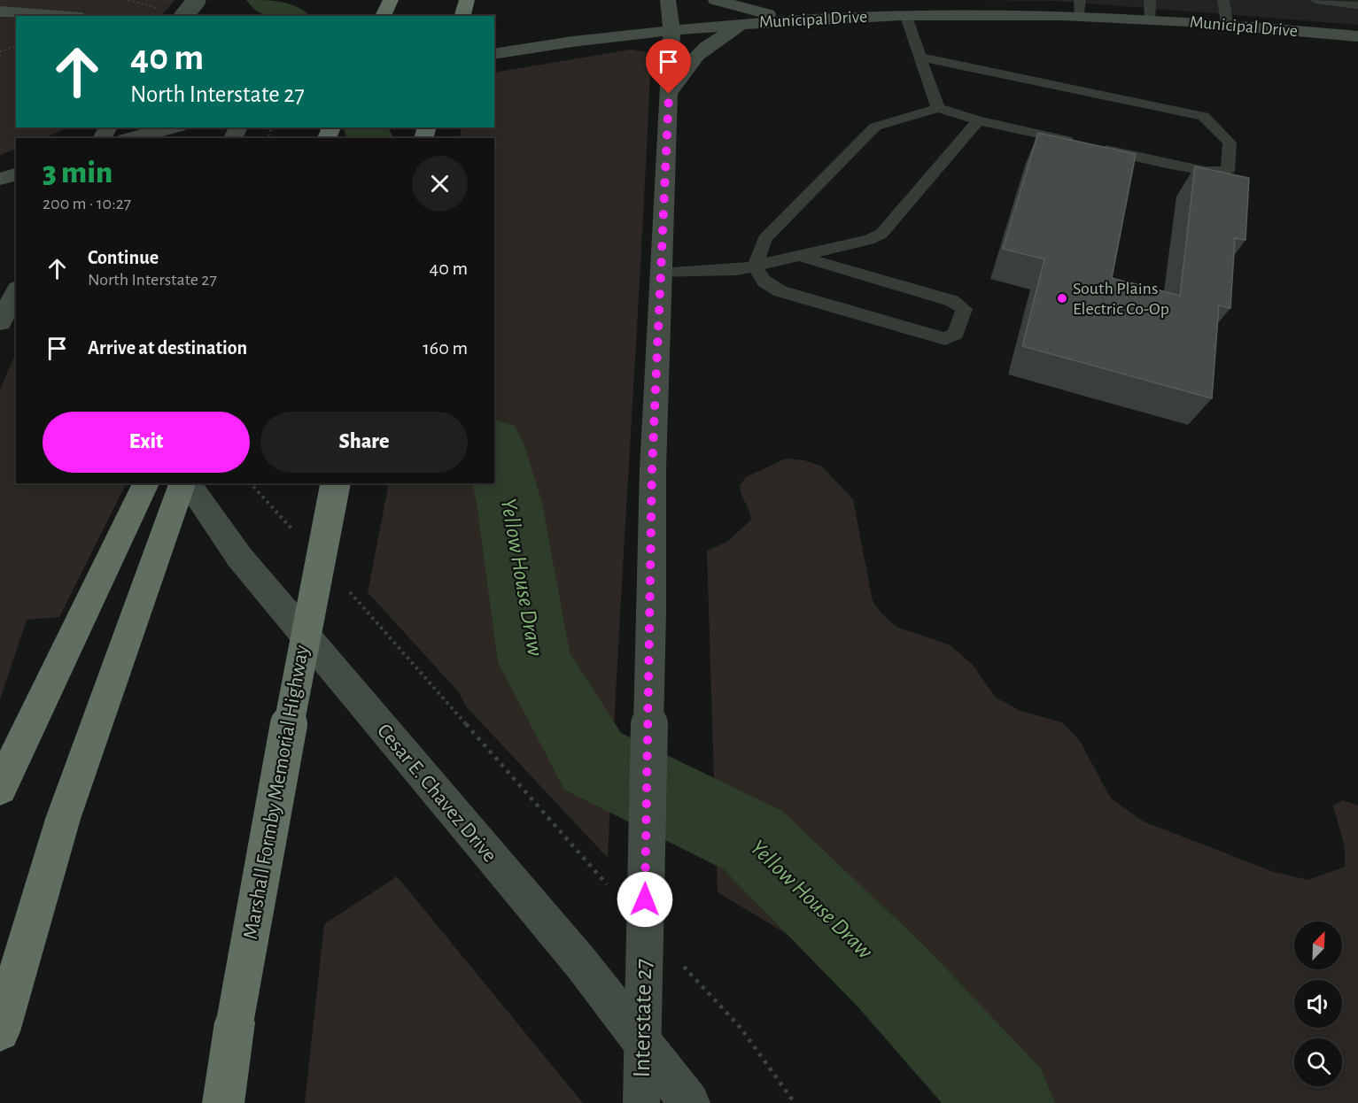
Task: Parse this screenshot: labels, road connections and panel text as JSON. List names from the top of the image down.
{
  "streets": {
    "highway": ["Marshall Formby Memorial Highway"],
    "main road": ["Municipal Drive", "Cesar E. Chavez Drive", "Interstate 27"]
  },
  "crossings": [
    ["Municipal Drive", "Interstate 27"]
  ],
  "water": ["Yellow House Draw"],
  "places": ["South Plains Electric Co-Op"],
  "north": "top right",
  "page": {
    "turn": ["40 m", "North Interstate 27"],
    "heading": ["3 min", "200 m · 10:27"],
    "list": [
      {
        "name": "Continue",
        "note": "North Interstate 27",
        "value": "40 m"
      },
      {
        "name": "Arrive at destination",
        "value": "160 m"
      }
    ],
    "buttons": ["Exit", "Share"]
  }
}
